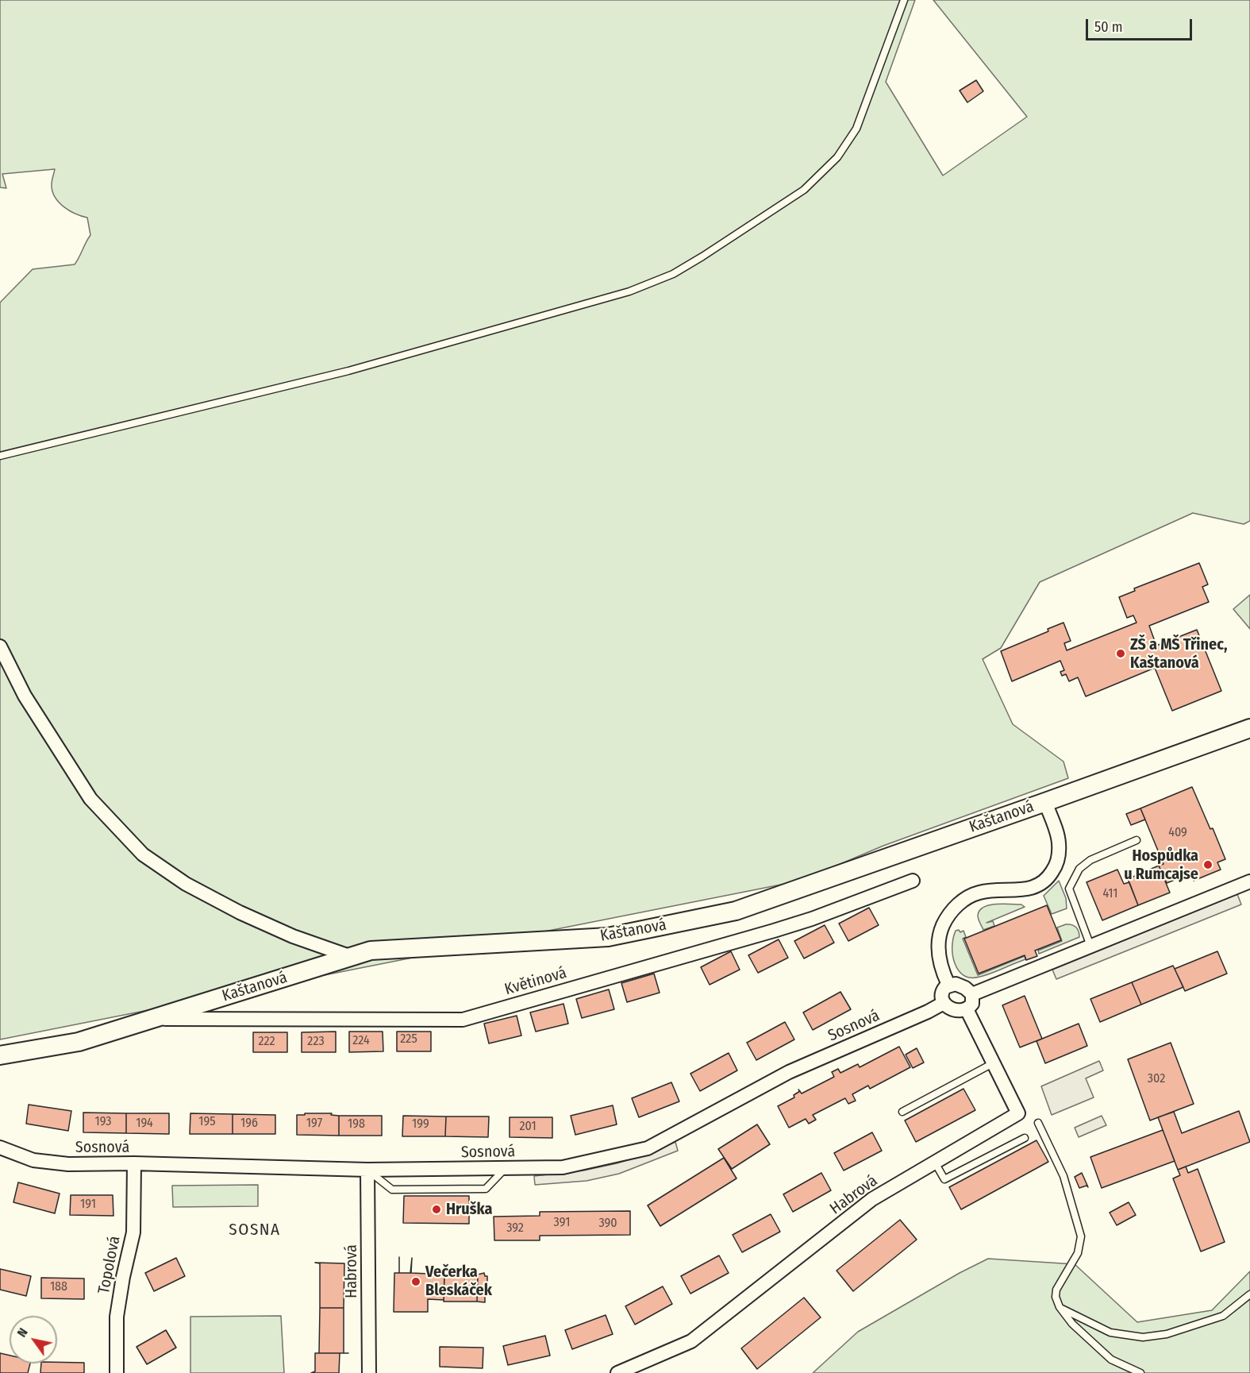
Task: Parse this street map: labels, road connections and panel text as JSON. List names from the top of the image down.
{
  "streets": {
    "street": [
      "Kaštanová",
      "Květinová",
      "Sosnová",
      "Habrová",
      "Topolová"
    ]
  },
  "crossings": [
    ["Kaštanová", "Květinová"],
    ["Sosnová", "Habrová"],
    ["Sosnová", "Topolová"]
  ],
  "districts": ["SOSNA"],
  "places": [
    "ZŠ a MŠ Třinec, Kaštanová",
    "Hospůdka u Rumcajse",
    "Hruška",
    "Večerka Bleskáček"
  ],
  "house_numbers": [
    "409",
    "411",
    "225",
    "224",
    "222",
    "223",
    "302",
    "193",
    "195",
    "194",
    "196",
    "197",
    "198",
    "199",
    "201",
    "191",
    "391",
    "390",
    "392",
    "188"
  ],
  "scale_bar": "50 m",
  "north": "top left"
}
